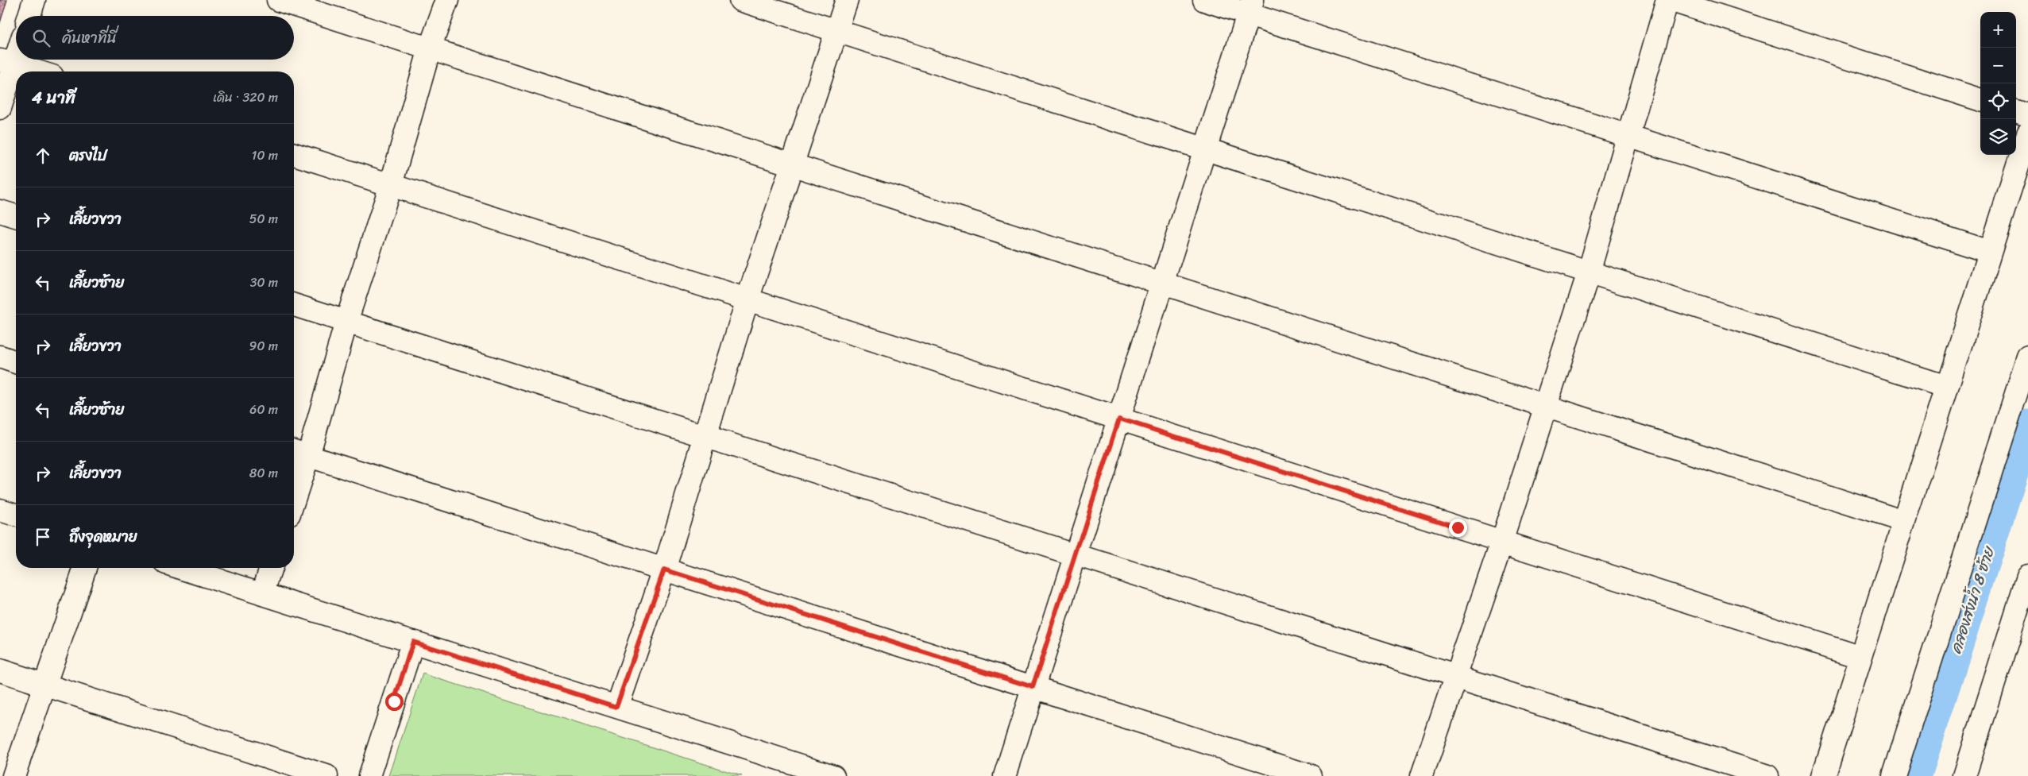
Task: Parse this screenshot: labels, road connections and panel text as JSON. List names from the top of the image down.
{
  "water": ["คลองส่งน้ำ 8 ซ้าย"],
  "page": {
    "map_buttons": ["+", "−"],
    "search": "ค้นหาที่นี่",
    "heading": ["4 นาที", "เดิน · 320 m"],
    "list": [
      ["ตรงไป", "10 m"],
      ["เลี้ยวขวา", "50 m"],
      ["เลี้ยวซ้าย", "30 m"],
      ["เลี้ยวขวา", "90 m"],
      ["เลี้ยวซ้าย", "60 m"],
      ["เลี้ยวขวา", "80 m"],
      "ถึงจุดหมาย"
    ]
  }
}
